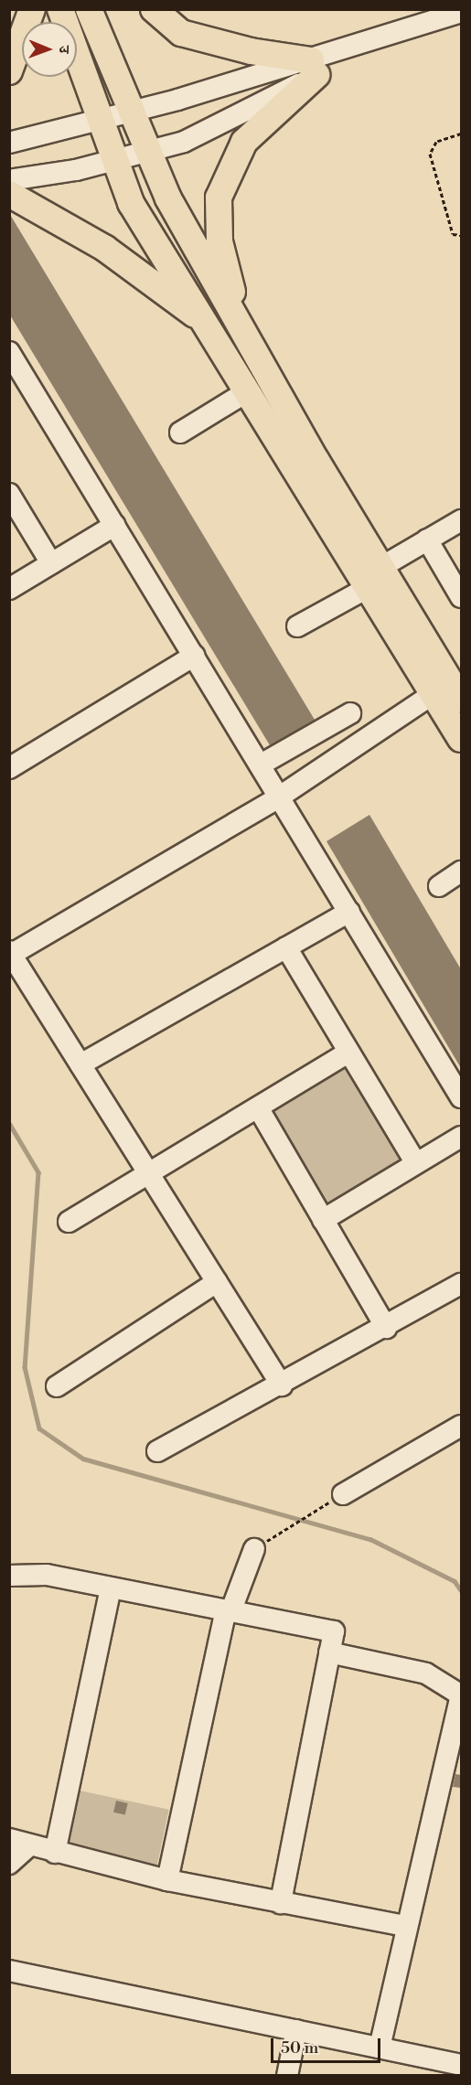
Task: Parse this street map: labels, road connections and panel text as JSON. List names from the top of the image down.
{
  "scale_bar": "50 m",
  "north": "right"
}
